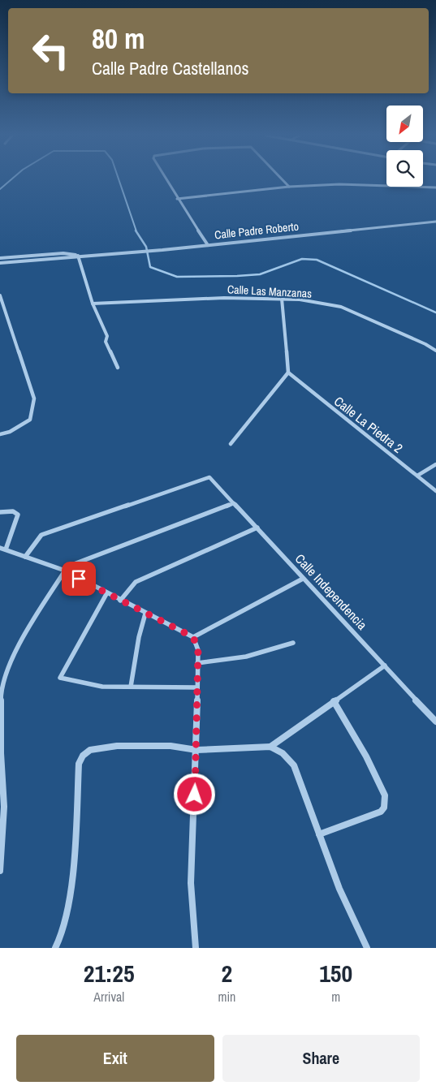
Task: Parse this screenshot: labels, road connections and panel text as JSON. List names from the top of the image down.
{
  "streets": {
    "street": [
      "Calle Padre Roberto",
      "Calle Las Manzanas",
      "Calle La Piedra 2",
      "Calle Independencia"
    ]
  },
  "north": "bottom left",
  "page": {
    "turn": ["80 m", "Calle Padre Castellanos"],
    "eta": [
      "21:25",
      "Arrival",
      "2",
      "min",
      "150",
      "m"
    ],
    "buttons": ["Exit", "Share"]
  }
}
